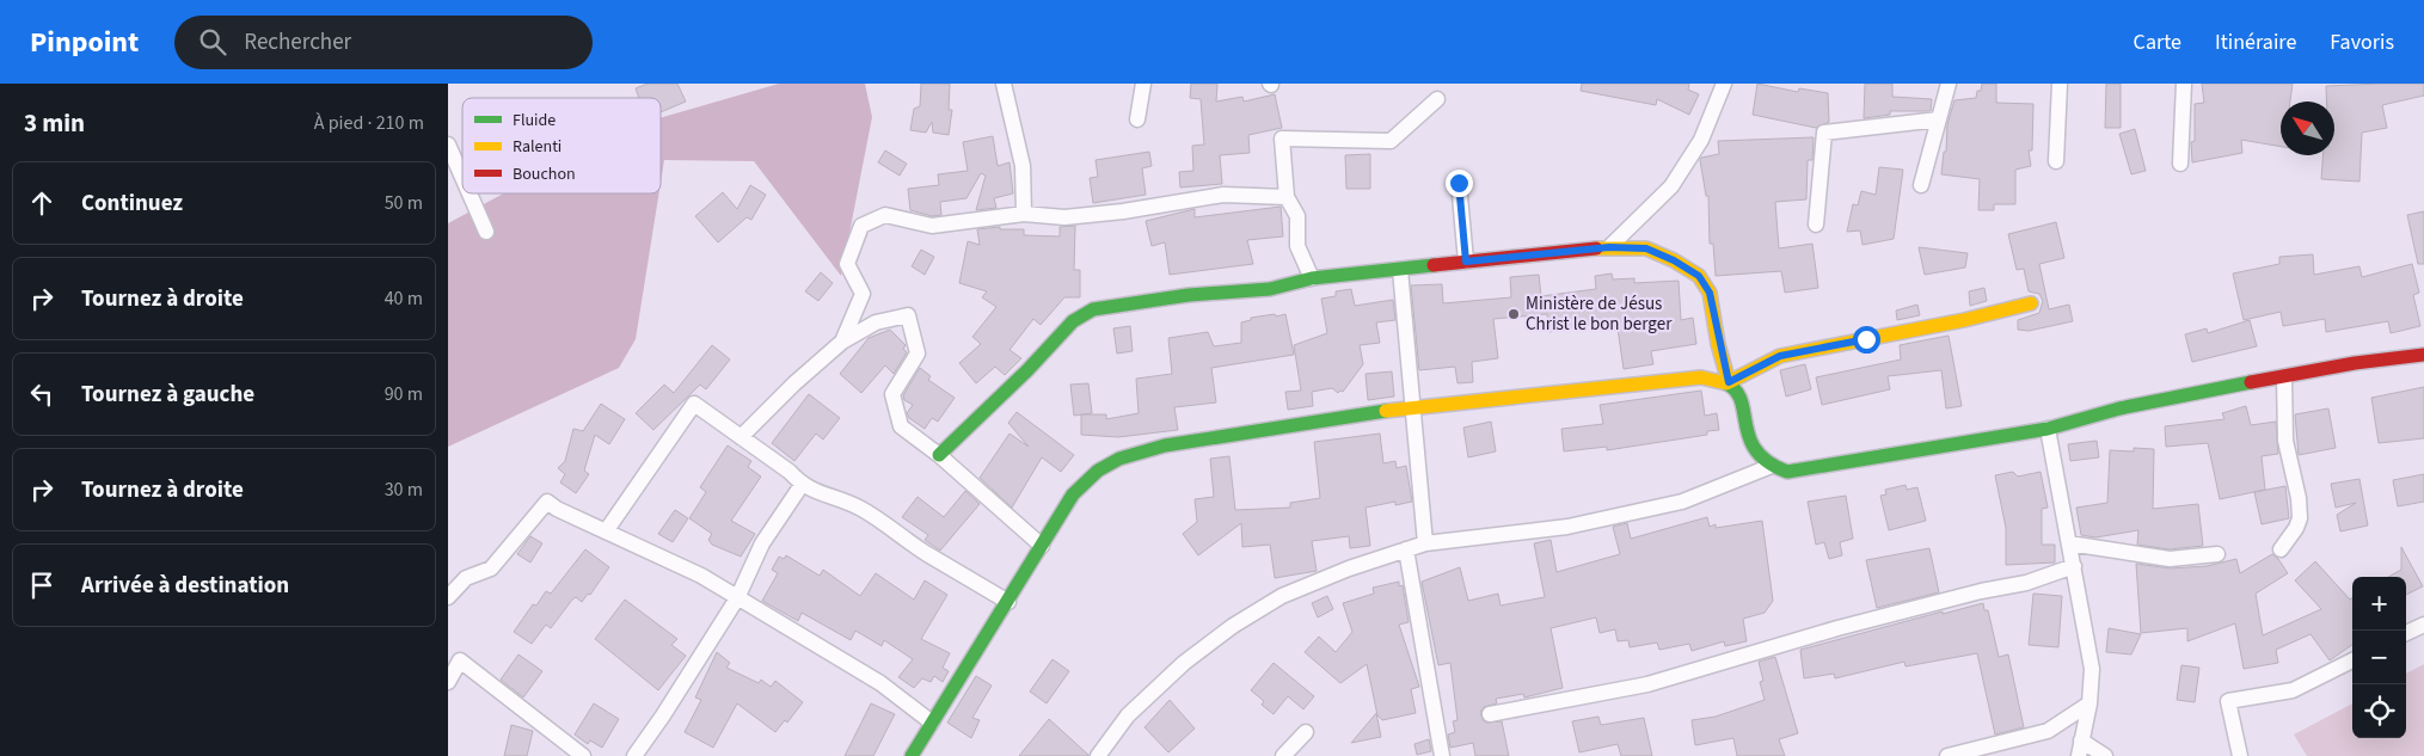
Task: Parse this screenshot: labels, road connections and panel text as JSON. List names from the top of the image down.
{
  "places": ["Ministère de Jésus Christ le bon berger"],
  "legend": ["Fluide", "Ralenti", "Bouchon"],
  "north": "top left",
  "page": {
    "header": "Pinpoint",
    "search": "Rechercher",
    "nav": ["Carte", "Itinéraire", "Favoris"],
    "heading": ["3 min", "À pied · 210 m"],
    "list": [
      ["Continuez", "50 m"],
      ["Tournez à droite", "40 m"],
      ["Tournez à gauche", "90 m"],
      ["Tournez à droite", "30 m"],
      "Arrivée à destination"
    ],
    "map_buttons": ["+", "−"]
  }
}
